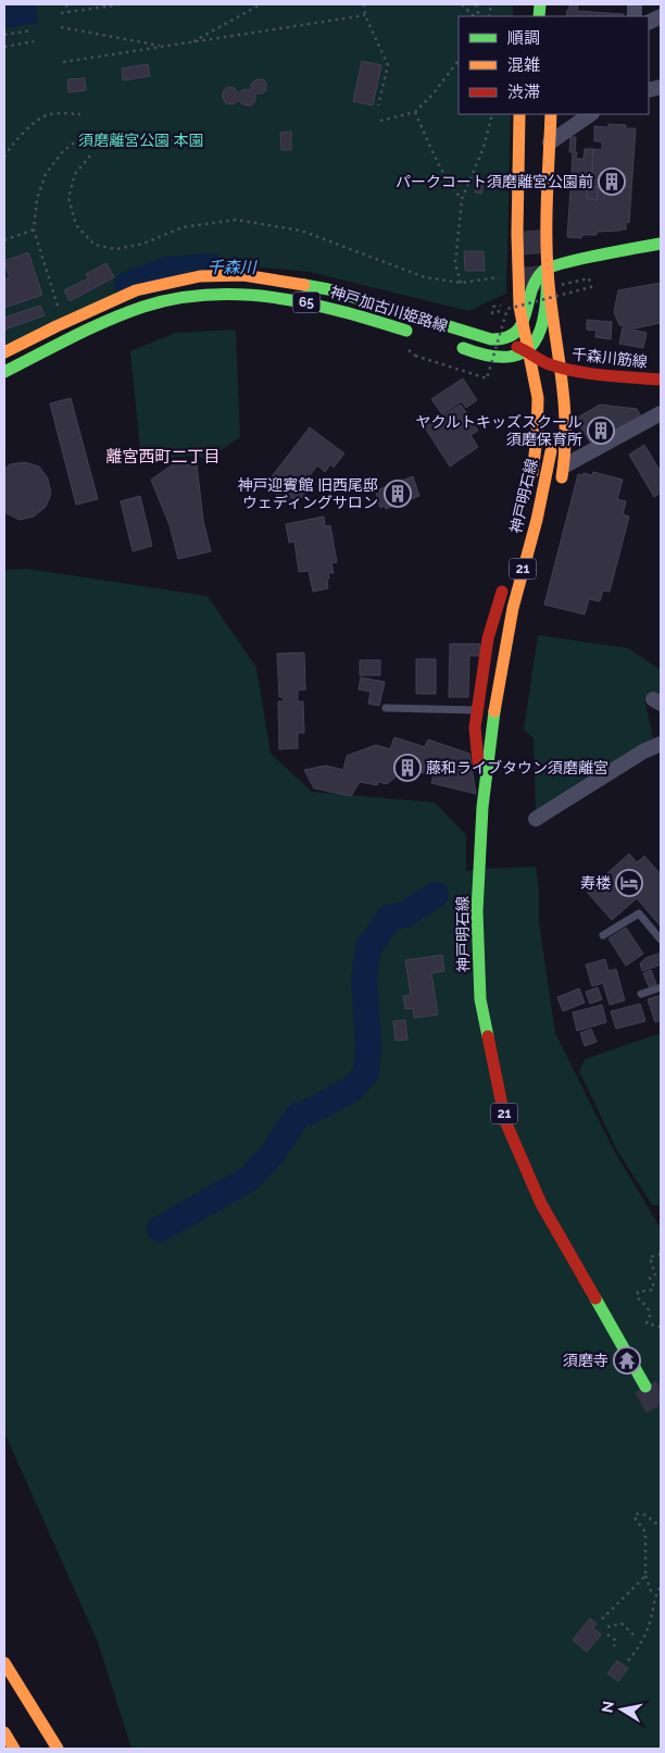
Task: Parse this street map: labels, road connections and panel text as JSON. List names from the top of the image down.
{
  "streets": {
    "main road": [
      "65",
      "神戸加古川姫路線",
      "千森川筋線",
      "神戸明石線",
      "21"
    ]
  },
  "crossings": [
    ["神戸加古川姫路線", "千森川筋線"]
  ],
  "districts": ["離宮西町二丁目"],
  "water": ["千森川"],
  "parks": ["須磨離宮公園 本園"],
  "places": {
    "building": [
      "パークコート須磨離宮公園前",
      "ヤクルトキッズスクール 須磨保育所",
      "神戸迎賓館 旧西尾邸 ウェディングサロン",
      "藤和ライブタウン須磨離宮"
    ],
    "hotel": ["寿楼"],
    "temple": ["須磨寺"]
  },
  "legend": ["順調", "混雑", "渋滞"],
  "north": "left"
}
